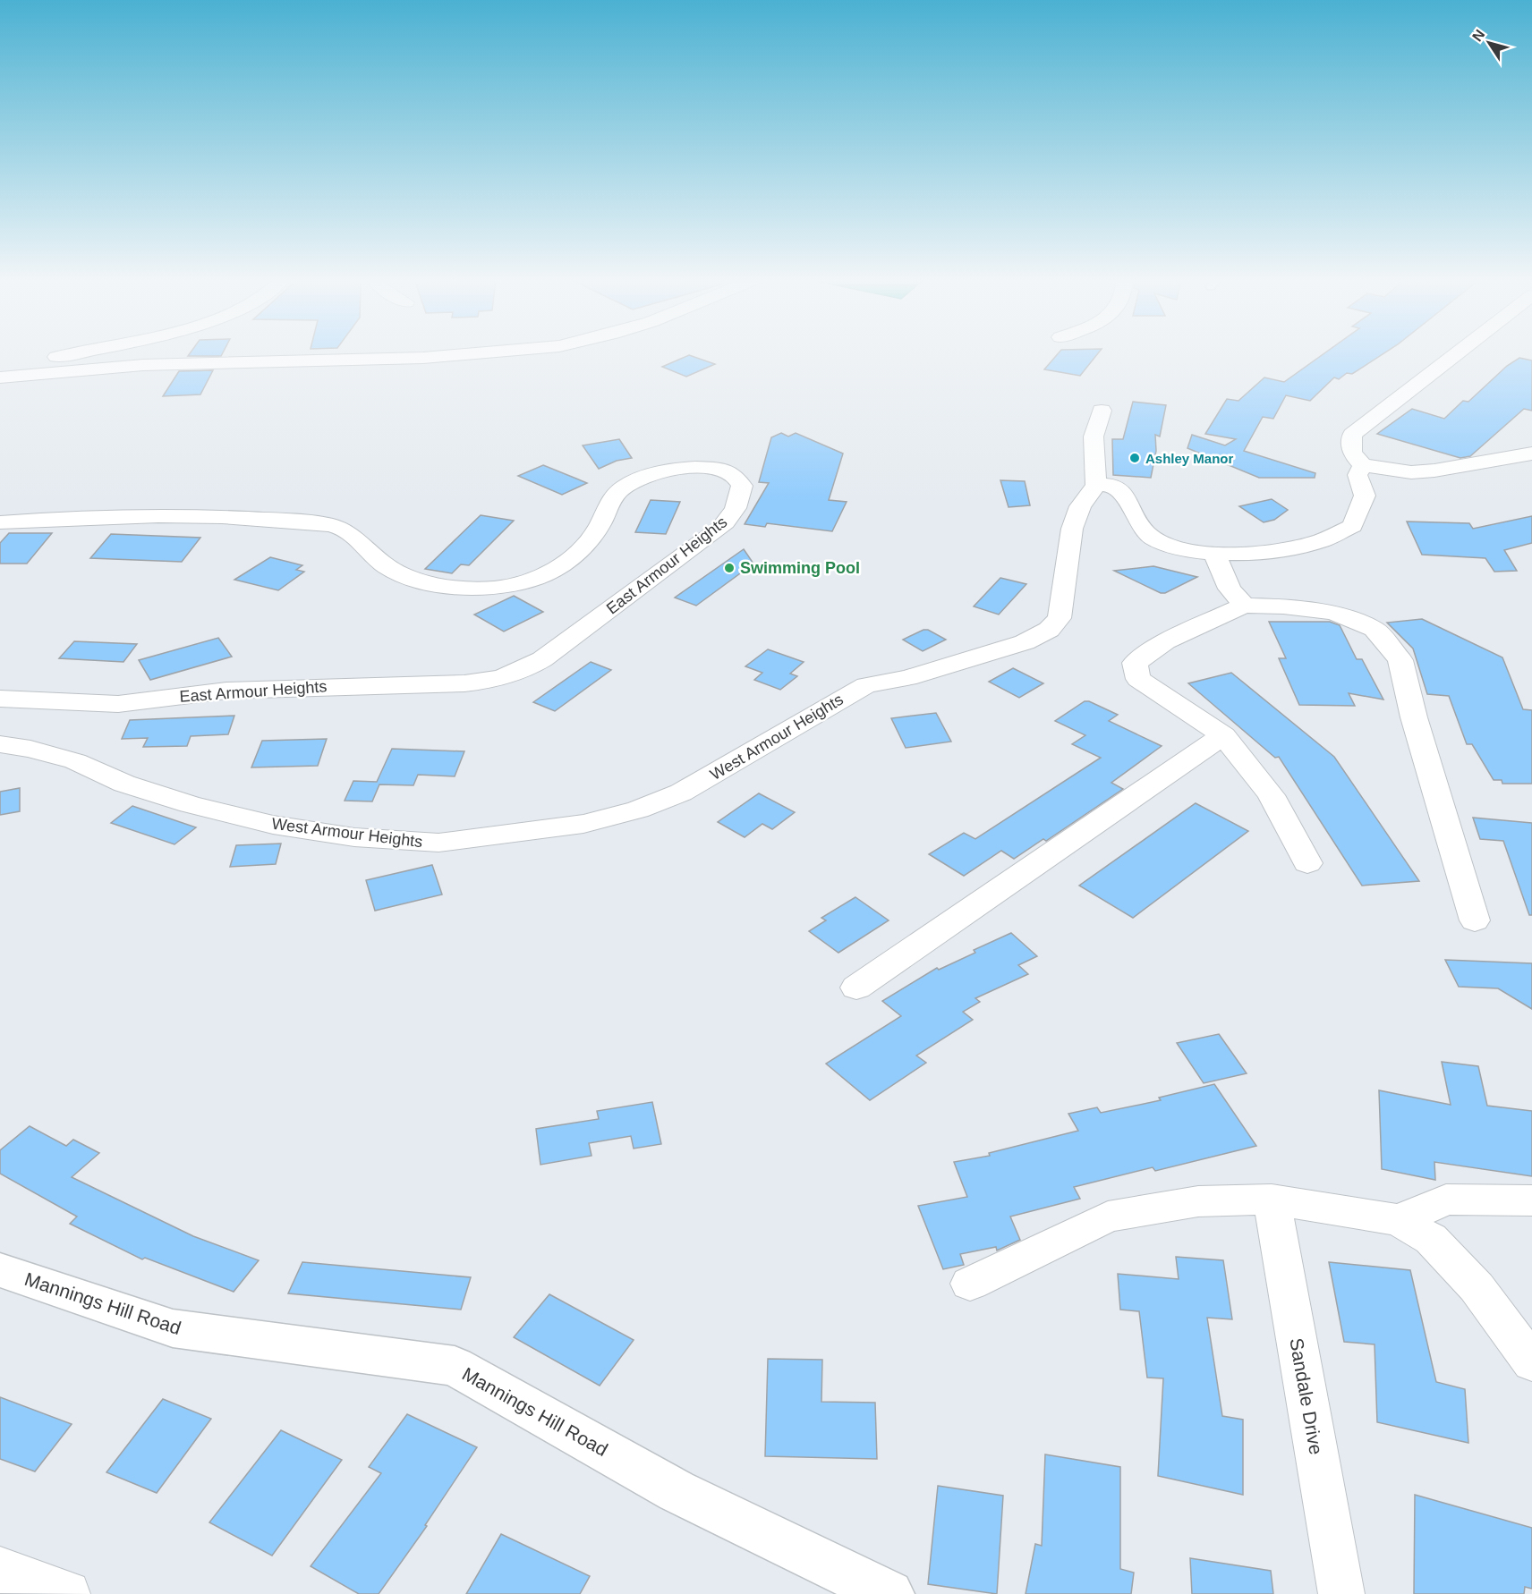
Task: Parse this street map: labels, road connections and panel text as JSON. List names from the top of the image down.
{
  "streets": {
    "main road": ["Mannings Hill Road"],
    "street": ["East Armour Heights", "West Armour Heights", "Sandale Drive"]
  },
  "places": ["Ashley Manor", "Swimming Pool"],
  "north": "top left"
}
